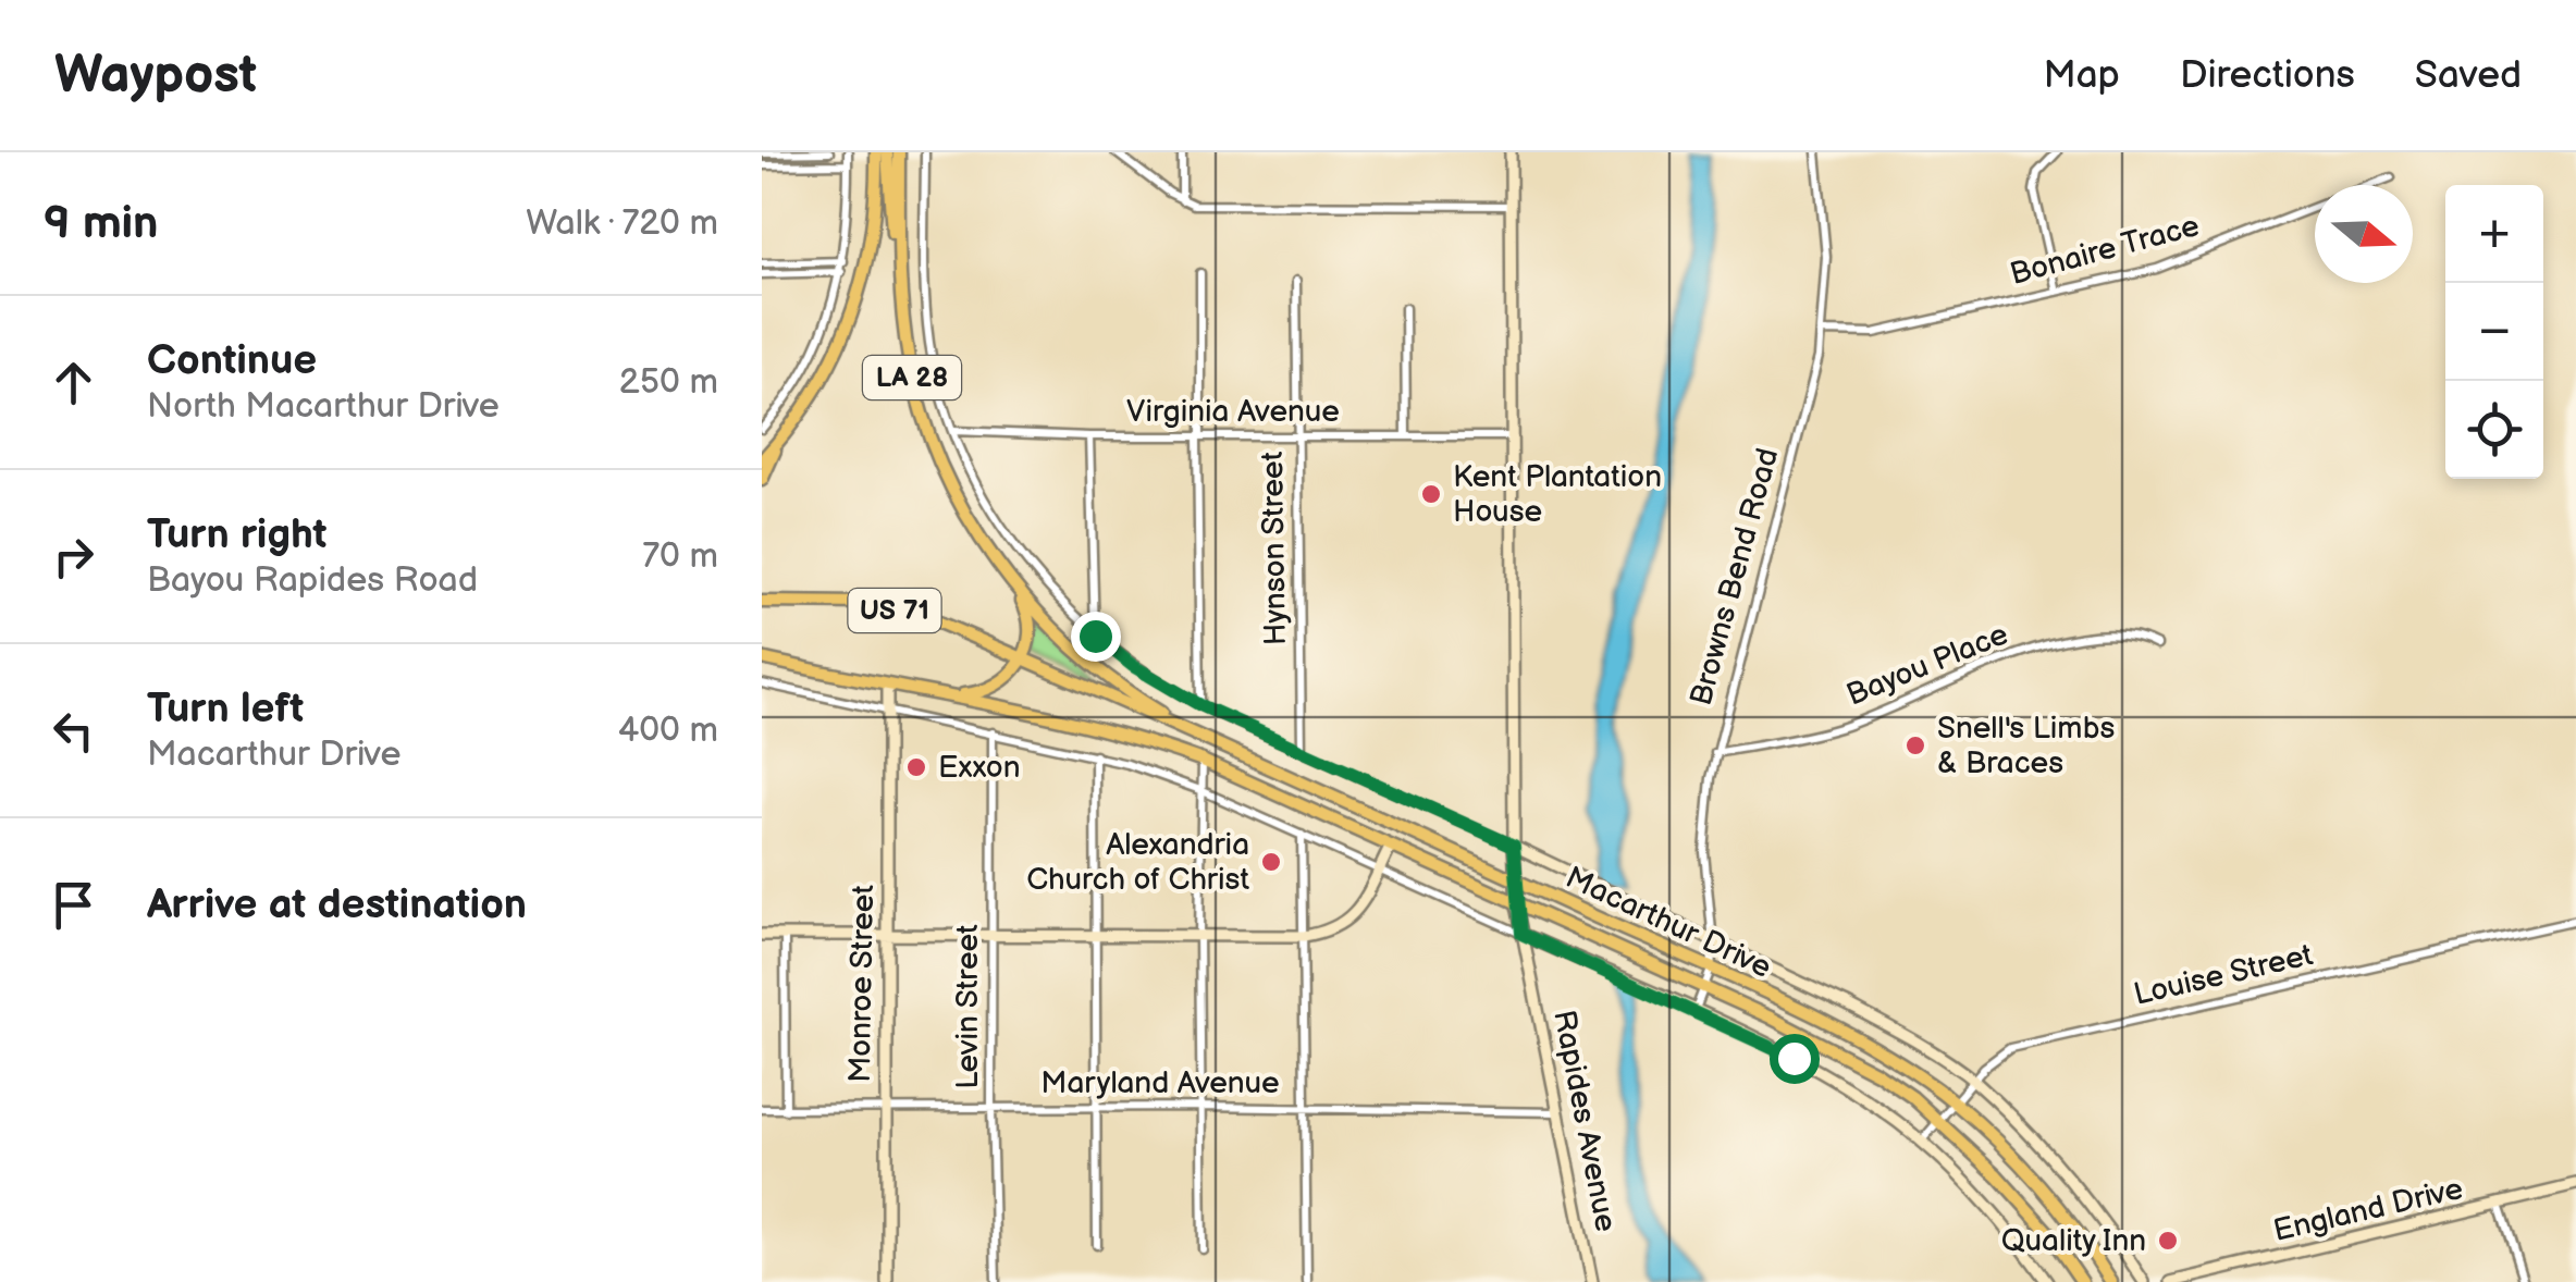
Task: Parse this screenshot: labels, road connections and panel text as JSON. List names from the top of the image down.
{
  "streets": {
    "highway": ["LA 28", "US 71", "Macarthur Drive"],
    "street": [
      "Bonaire Trace",
      "Virginia Avenue",
      "Hynson Street",
      "Browns Bend Road",
      "Bayou Place",
      "Louise Street",
      "Monroe Street",
      "Levin Street",
      "Maryland Avenue",
      "Rapides Avenue",
      "England Drive"
    ]
  },
  "crossings": [
    ["Bonaire Trace", "Browns Bend Road"],
    ["LA 28", "Macarthur Drive"],
    ["Virginia Avenue", "Hynson Street"],
    ["Virginia Avenue", "Rapides Avenue"],
    ["Browns Bend Road", "Bayou Place"],
    ["Browns Bend Road", "Macarthur Drive"],
    ["Macarthur Drive", "Louise Street"],
    ["Macarthur Drive", "Monroe Street"],
    ["Macarthur Drive", "Rapides Avenue"],
    ["Monroe Street", "Maryland Avenue"],
    ["Levin Street", "Maryland Avenue"],
    ["Maryland Avenue", "Rapides Avenue"]
  ],
  "places": [
    "Kent Plantation House",
    "Snell's Limbs & Braces",
    "Exxon",
    "Alexandria Church of Christ",
    "Quality Inn"
  ],
  "north": "right",
  "page": {
    "header": "Waypost",
    "nav": ["Map", "Directions", "Saved"],
    "heading": ["9 min", "Walk · 720 m"],
    "map_buttons": ["+", "−"],
    "list": [
      ["Continue", "North Macarthur Drive", "250 m"],
      ["Turn right", "Bayou Rapides Road", "70 m"],
      ["Turn left", "Macarthur Drive", "400 m"],
      "Arrive at destination"
    ]
  }
}
